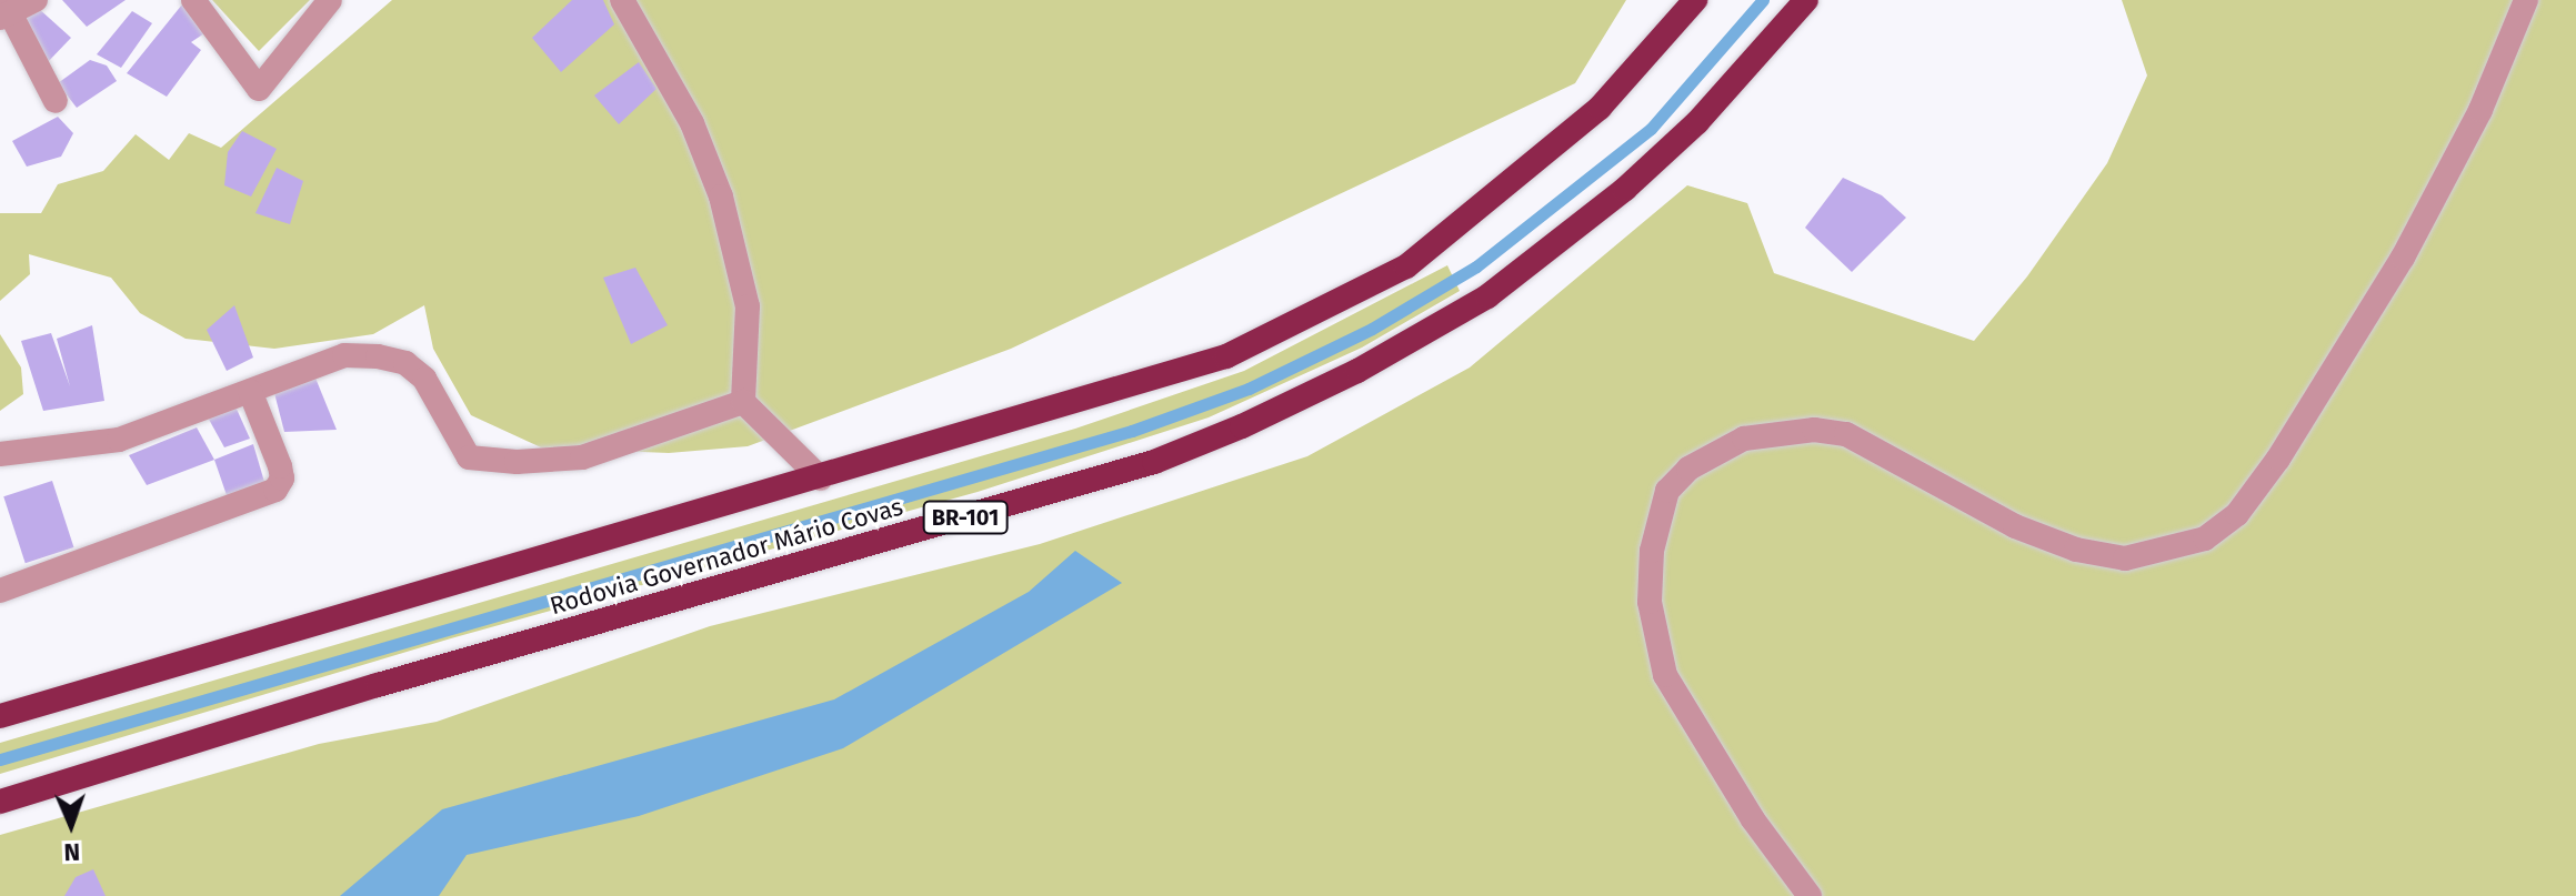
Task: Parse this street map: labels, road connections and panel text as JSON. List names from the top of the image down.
{
  "streets": {
    "highway": ["BR-101", "Rodovia Governador Mário Covas"]
  },
  "north": "bottom"
}
